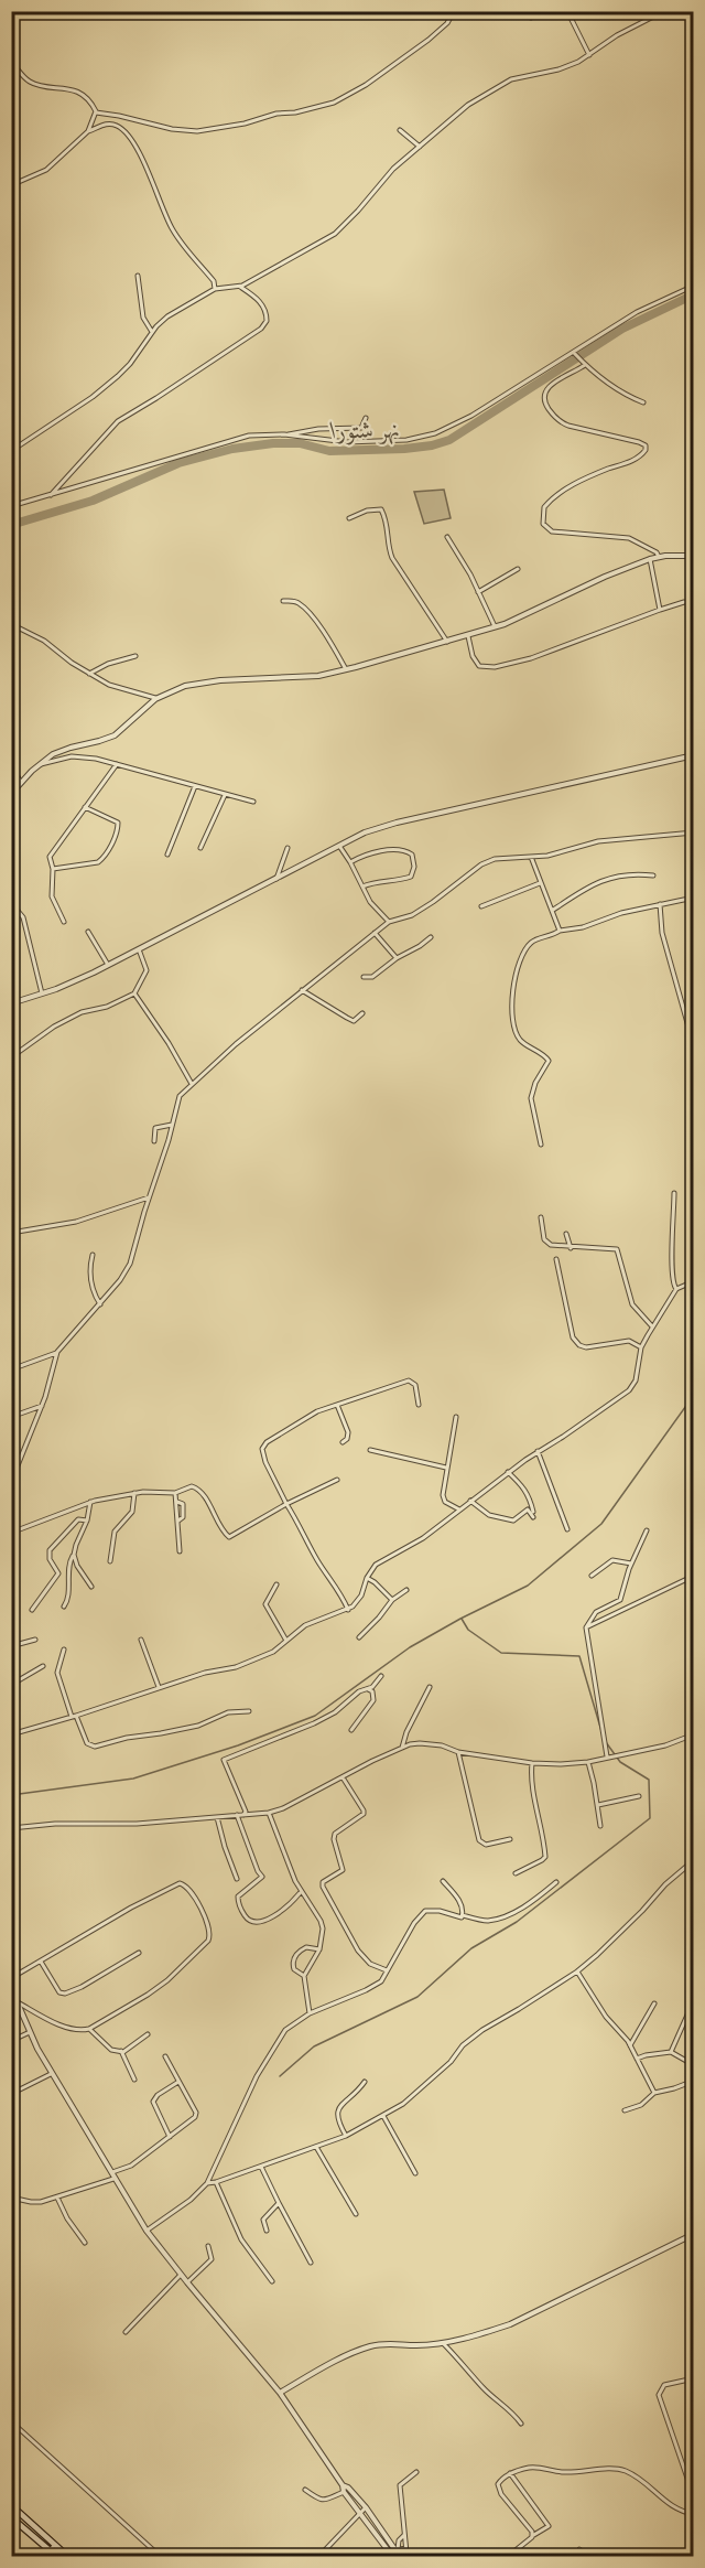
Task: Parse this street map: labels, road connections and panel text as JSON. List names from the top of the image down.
{
  "water": ["نهر شتورا"]
}
